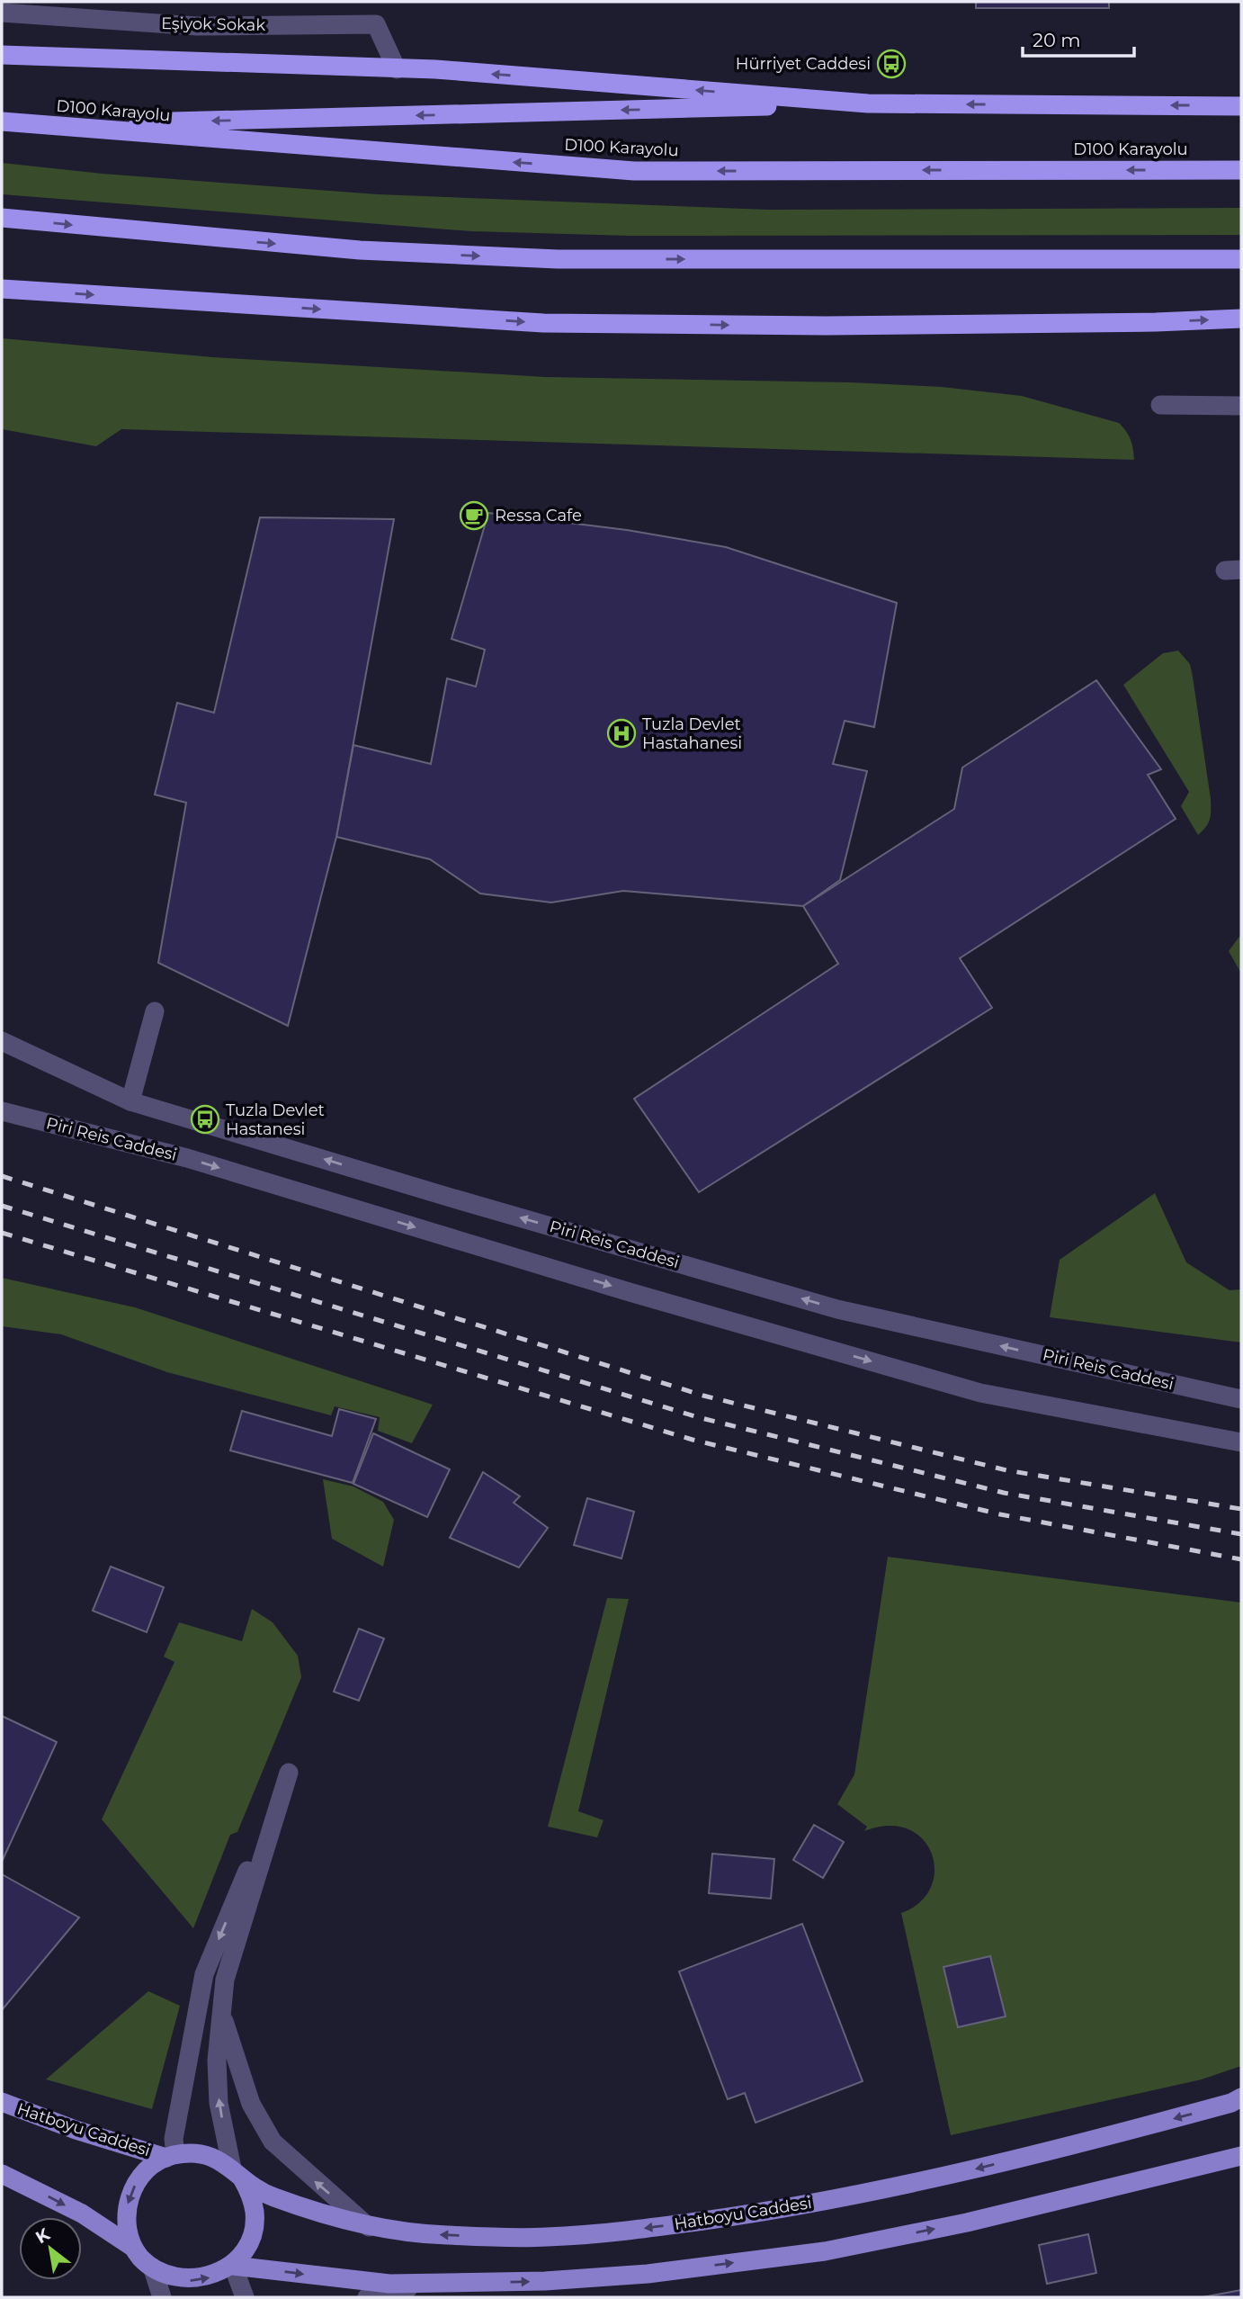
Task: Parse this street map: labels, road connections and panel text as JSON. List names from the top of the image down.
{
  "streets": {
    "highway": ["D100 Karayolu"],
    "main road": ["Hatboyu Caddesi"],
    "street": ["Eşiyok Sokak", "Piri Reis Caddesi"]
  },
  "places": {
    "bus stop": ["Hürriyet Caddesi", "Tuzla Devlet Hastanesi"],
    "cafe": ["Ressa Cafe"],
    "hospital": ["Tuzla Devlet Hastahanesi"]
  },
  "scale_bar": "20 m",
  "north": "top left"
}
